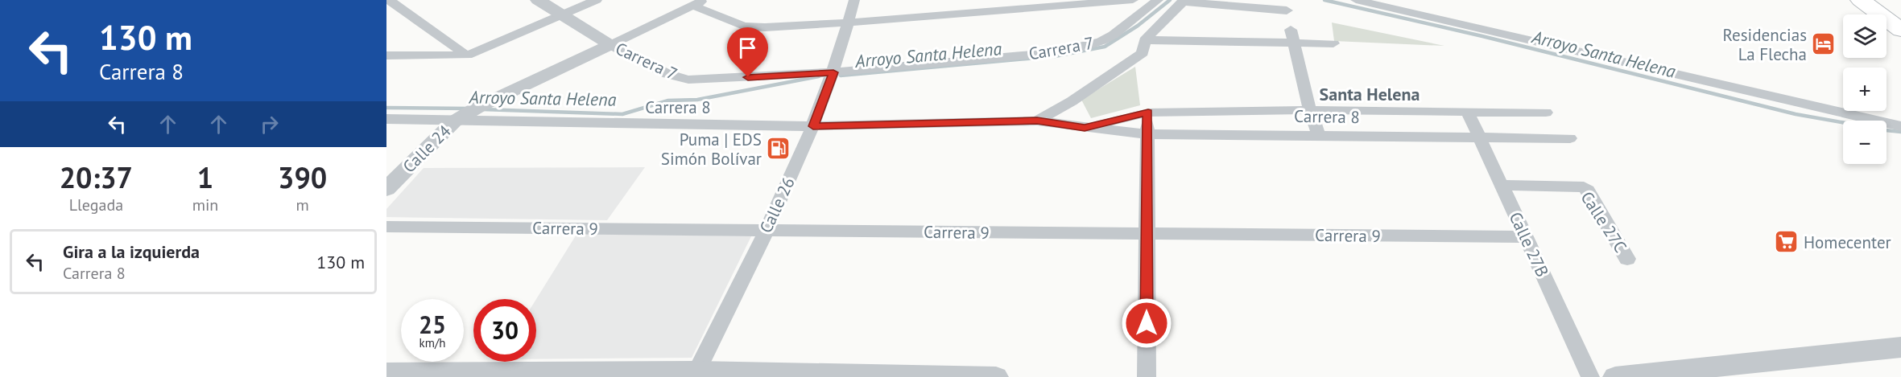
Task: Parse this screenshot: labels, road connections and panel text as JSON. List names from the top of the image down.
{
  "streets": {
    "street": [
      "Carrera 7",
      "Carrera 8",
      "Calle 24",
      "Calle 26",
      "Calle 27C",
      "Carrera 9",
      "Calle 27B"
    ]
  },
  "crossings": [
    ["Carrera 7", "Calle 24"],
    ["Carrera 7", "Calle 26"],
    ["Carrera 8", "Calle 24"],
    ["Carrera 8", "Calle 26"],
    ["Carrera 8", "Calle 27B"],
    ["Calle 26", "Carrera 9"],
    ["Calle 27C", "Calle 27B"],
    ["Carrera 9", "Calle 27B"]
  ],
  "districts": ["Santa Helena"],
  "water": ["Arroyo Santa Helena"],
  "places": {
    "hotel": ["Residencias La Flecha"],
    "fuel station": ["Puma | EDS Simón Bolívar"],
    "supermarket": ["Homecenter"]
  },
  "page": {
    "turn": ["130 m", "Carrera 8"],
    "map_buttons": ["+", "−"],
    "eta": [
      "20:37",
      "Llegada",
      "1",
      "min",
      "390",
      "m"
    ],
    "list": [
      {
        "name": "Gira a la izquierda",
        "note": "Carrera 8",
        "value": "130 m"
      }
    ],
    "speed": "25 km/h",
    "limit": "30"
  }
}
